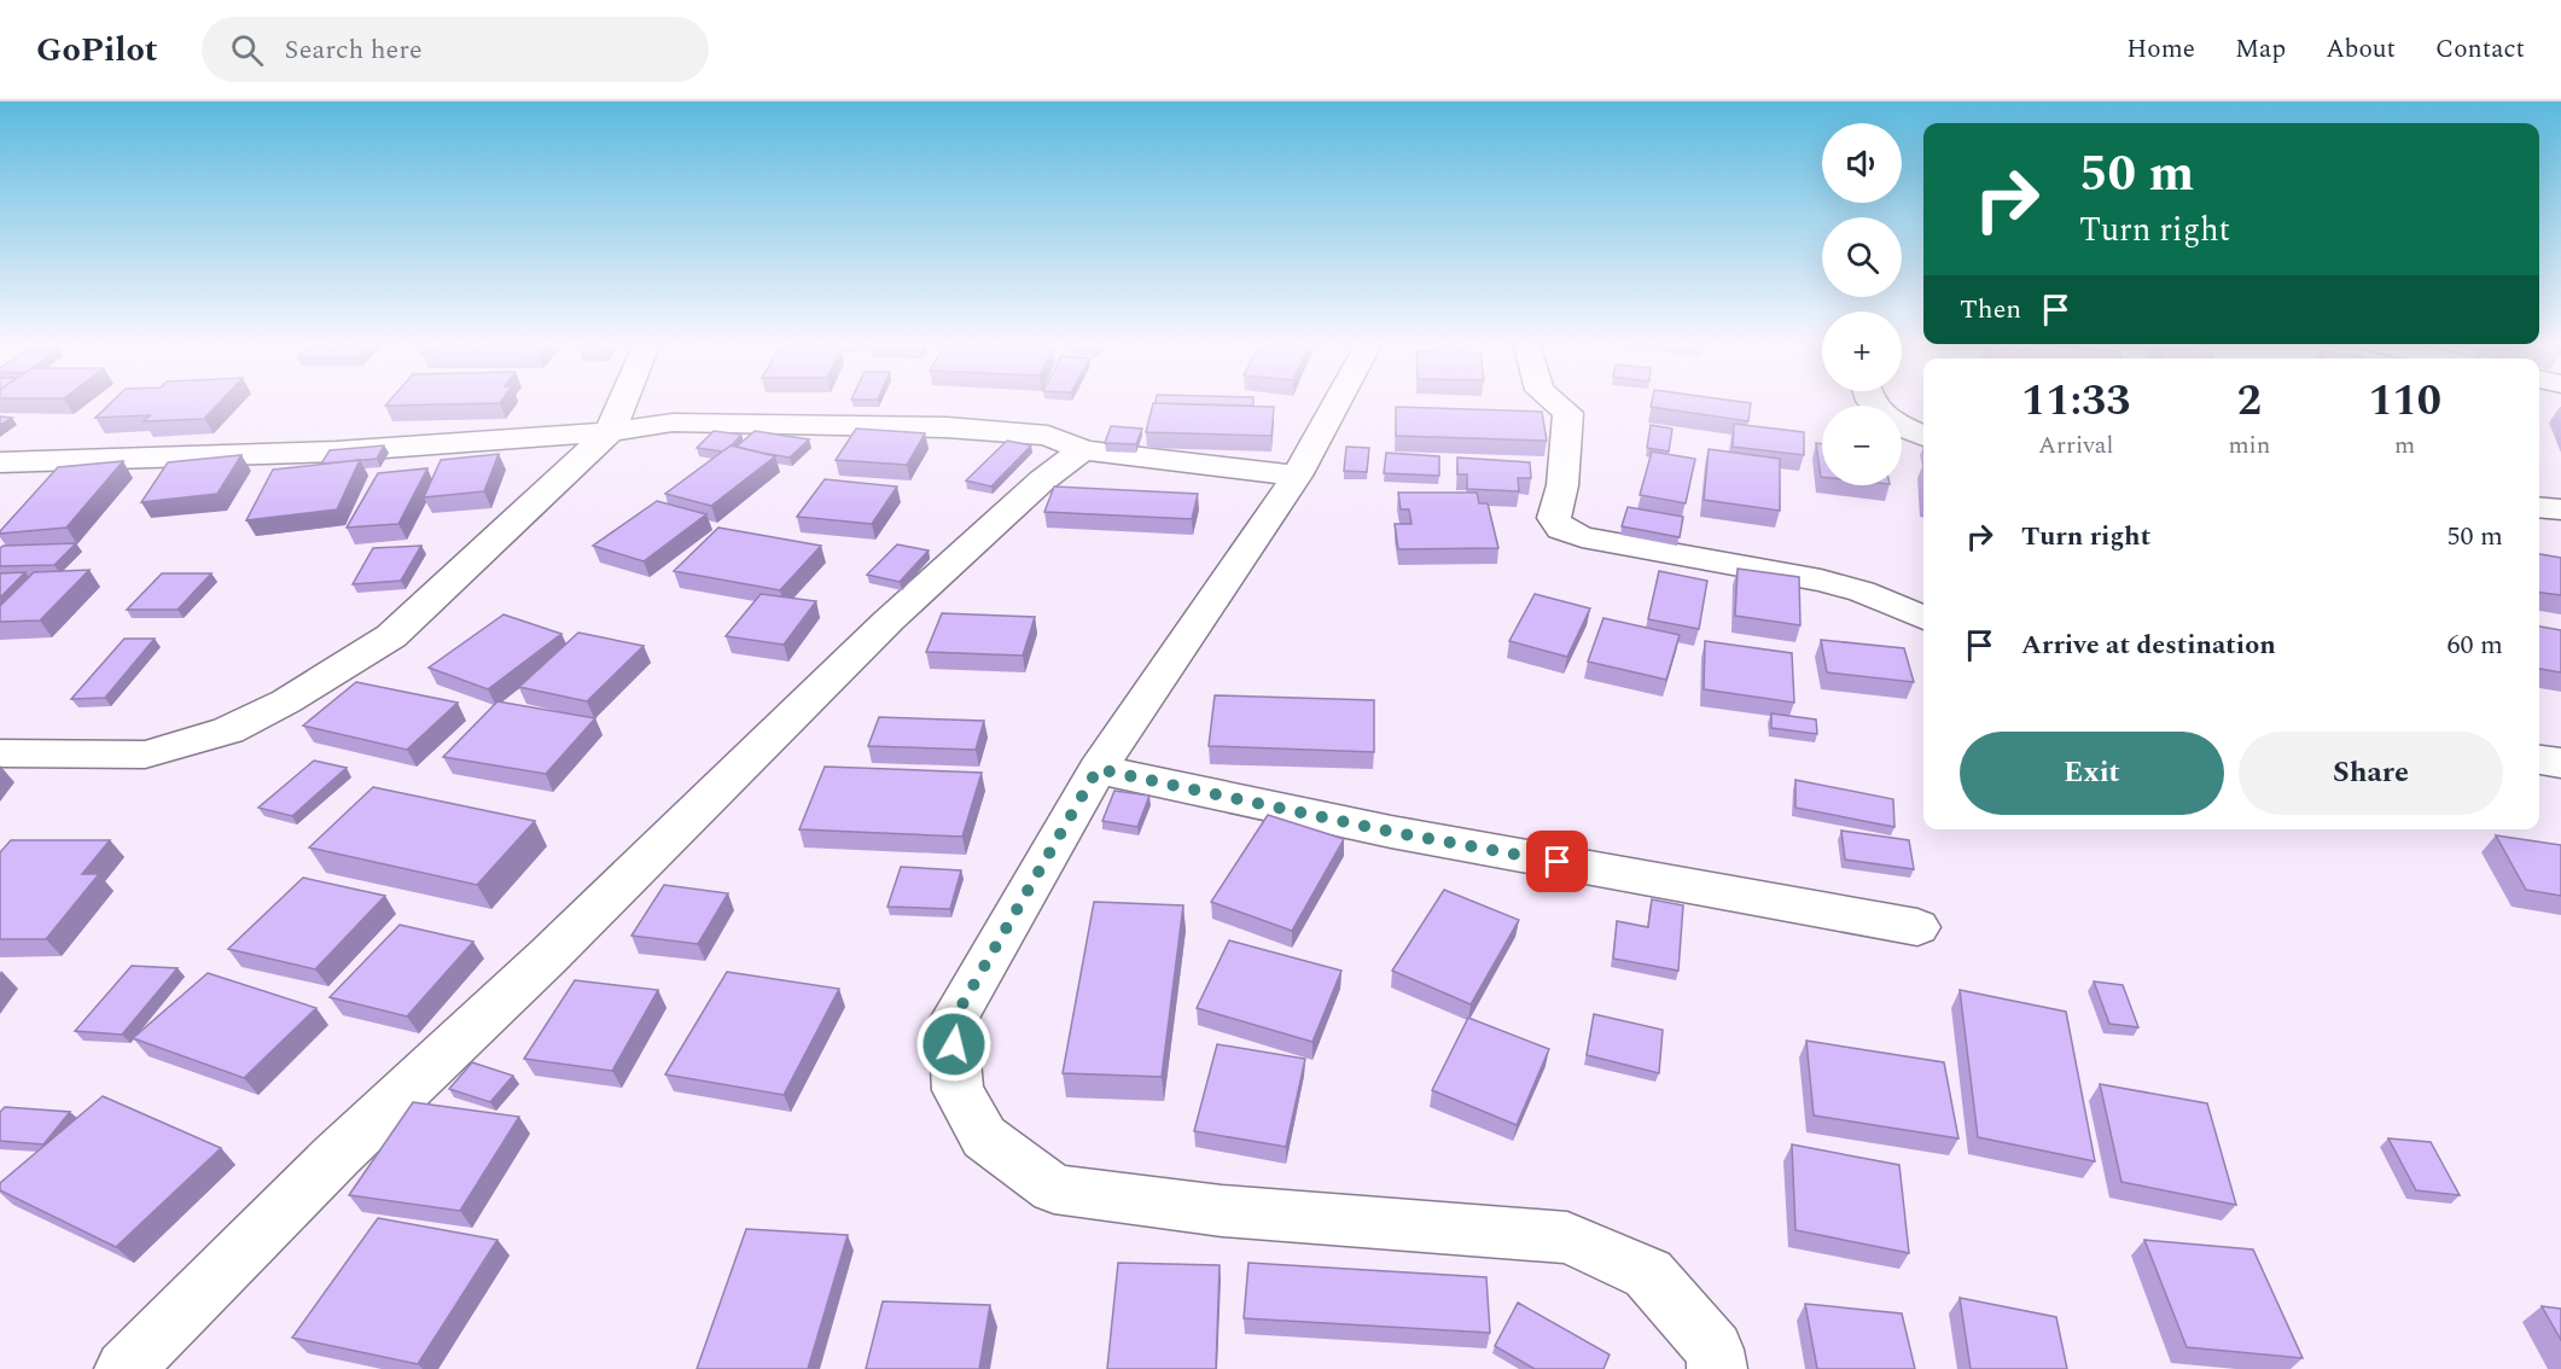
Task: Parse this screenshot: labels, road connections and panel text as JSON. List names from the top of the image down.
{
  "page": {
    "header": "GoPilot",
    "search": "Search here",
    "nav": [
      "Home",
      "Map",
      "About",
      "Contact"
    ],
    "map_buttons": ["+", "−"],
    "turn": ["50 m", "Turn right"],
    "then": "Then",
    "eta": [
      "11:33",
      "Arrival",
      "2",
      "min",
      "110",
      "m"
    ],
    "list": [
      {
        "name": "Turn right",
        "value": "50 m"
      },
      {
        "name": "Arrive at destination",
        "value": "60 m"
      }
    ],
    "buttons": ["Exit", "Share"]
  }
}
